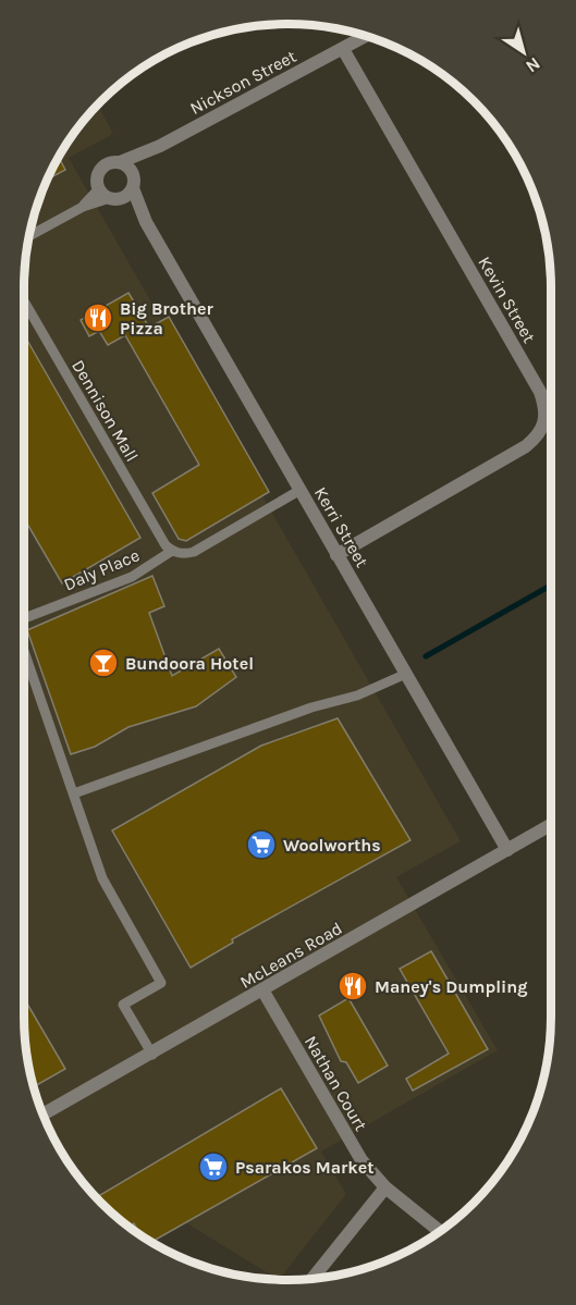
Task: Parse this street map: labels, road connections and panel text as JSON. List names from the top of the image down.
{
  "streets": {
    "street": [
      "Nickson Street",
      "Kevin Street",
      "Kerri Street",
      "McLeans Road",
      "Nathan Court"
    ],
    "lane": ["Dennison Mall", "Daly Place"]
  },
  "crossings": [
    ["Nickson Street", "Kevin Street"],
    ["Nickson Street", "Kerri Street"],
    ["Dennison Mall", "Daly Place"],
    ["Kerri Street", "Daly Place"],
    ["Kerri Street", "McLeans Road"],
    ["McLeans Road", "Nathan Court"]
  ],
  "places": {
    "restaurant": ["Big Brother Pizza", "Maney's Dumpling"],
    "bar": ["Bundoora Hotel"],
    "supermarket": ["Woolworths", "Psarakos Market"]
  },
  "north": "bottom right"
}
